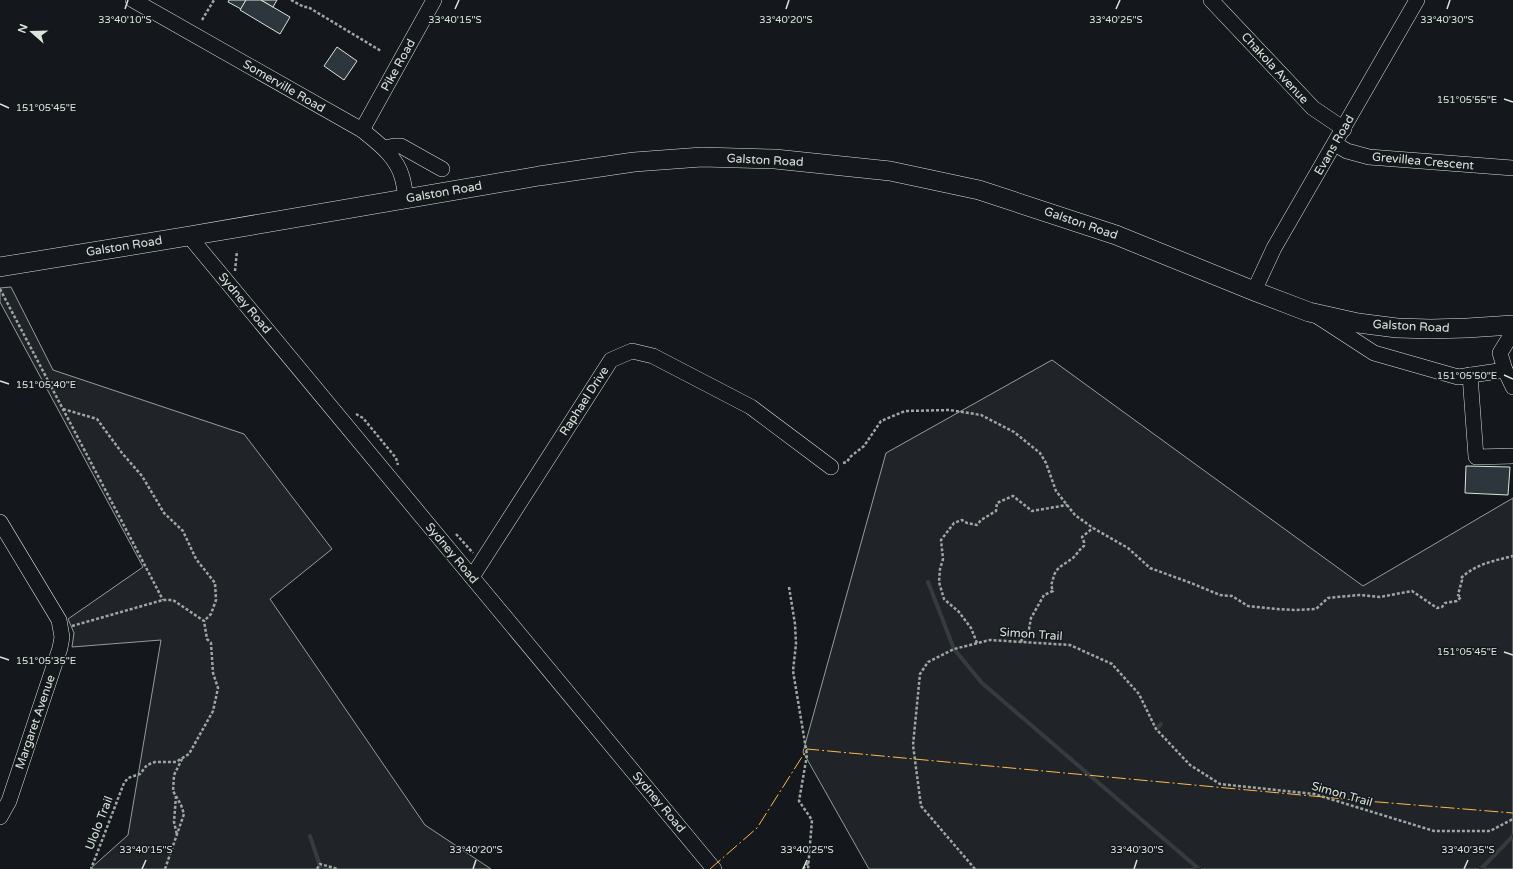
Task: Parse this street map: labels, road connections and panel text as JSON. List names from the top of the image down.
{
  "streets": {
    "main road": ["Galston Road"],
    "street": [
      "Pike Road",
      "Chakola Avenue",
      "Somerville Road",
      "Evans Road",
      "Grevillea Crescent",
      "Sydney Road",
      "Raphael Drive",
      "Margaret Avenue"
    ],
    "path": ["Simon Trail", "Ulolo Trail"]
  },
  "crossings": [
    ["Pike Road", "Somerville Road"],
    ["Chakola Avenue", "Evans Road"],
    ["Somerville Road", "Galston Road"],
    ["Evans Road", "Galston Road"],
    ["Evans Road", "Grevillea Crescent"],
    ["Galston Road", "Sydney Road"],
    ["Sydney Road", "Raphael Drive"]
  ],
  "north": "left",
  "coordinates": [
    "33°40'10\"S",
    "33°40'15\"S",
    "33°40'20\"S",
    "33°40'25\"S",
    "33°40'30\"S",
    "151°05'55\"E",
    "151°05'45\"E",
    "151°05'50\"E",
    "151°05'40\"E",
    "151°05'35\"E",
    "33°40'35\"S"
  ]
}
